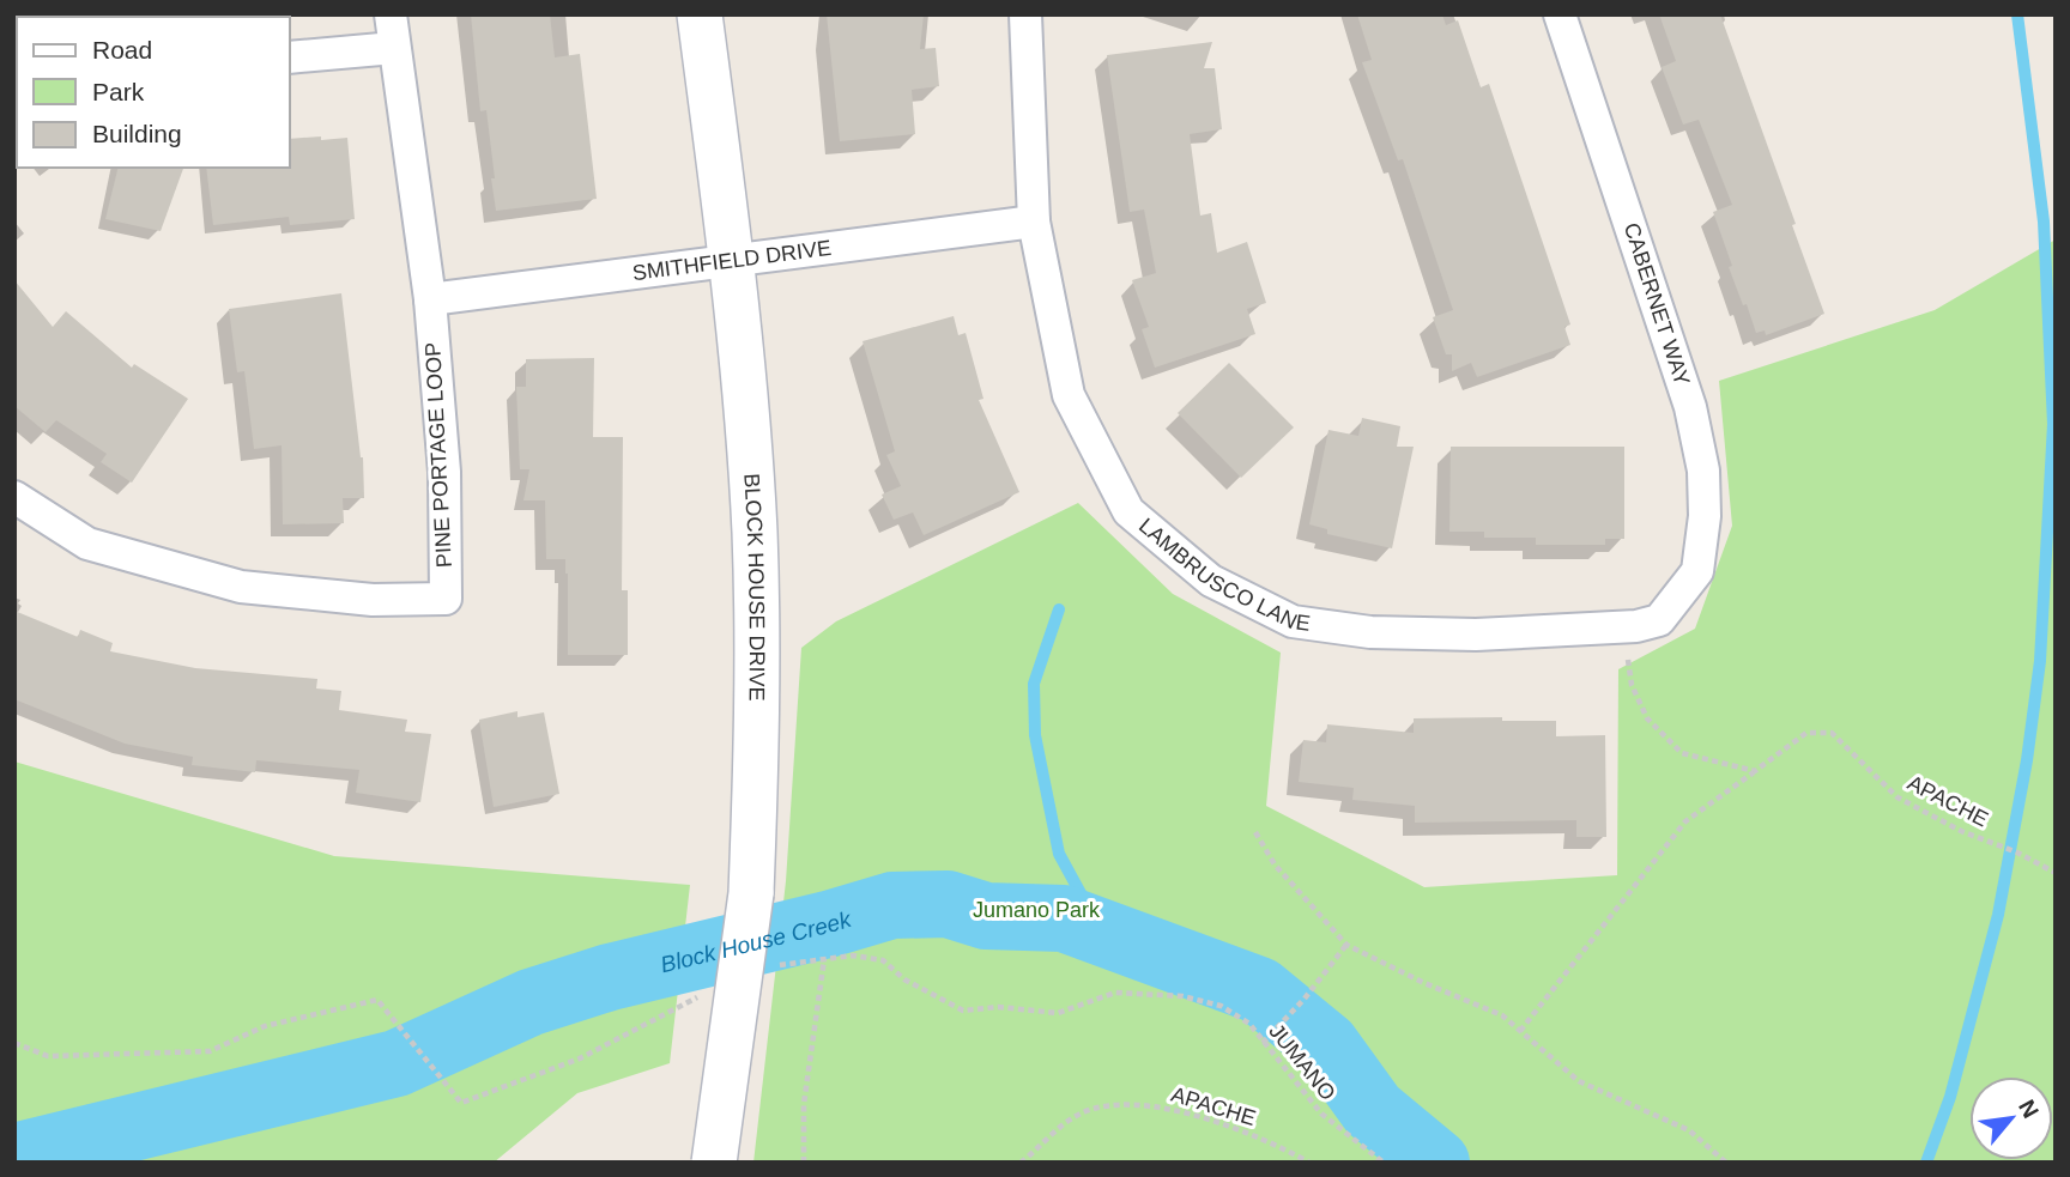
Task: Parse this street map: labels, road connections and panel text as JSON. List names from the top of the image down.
{
  "streets": {
    "street": [
      "SMITHFIELD DRIVE",
      "CABERNET WAY",
      "PINE PORTAGE LOOP",
      "LAMBRUSCO LANE",
      "BLOCK HOUSE DRIVE"
    ],
    "path": ["APACHE", "JUMANO"]
  },
  "crossings": [
    ["SMITHFIELD DRIVE", "PINE PORTAGE LOOP"],
    ["SMITHFIELD DRIVE", "LAMBRUSCO LANE"],
    ["SMITHFIELD DRIVE", "BLOCK HOUSE DRIVE"],
    ["CABERNET WAY", "LAMBRUSCO LANE"]
  ],
  "water": ["Block House Creek"],
  "parks": ["Jumano Park"],
  "legend": ["Road", "Park", "Building"],
  "north": "top right"
}
